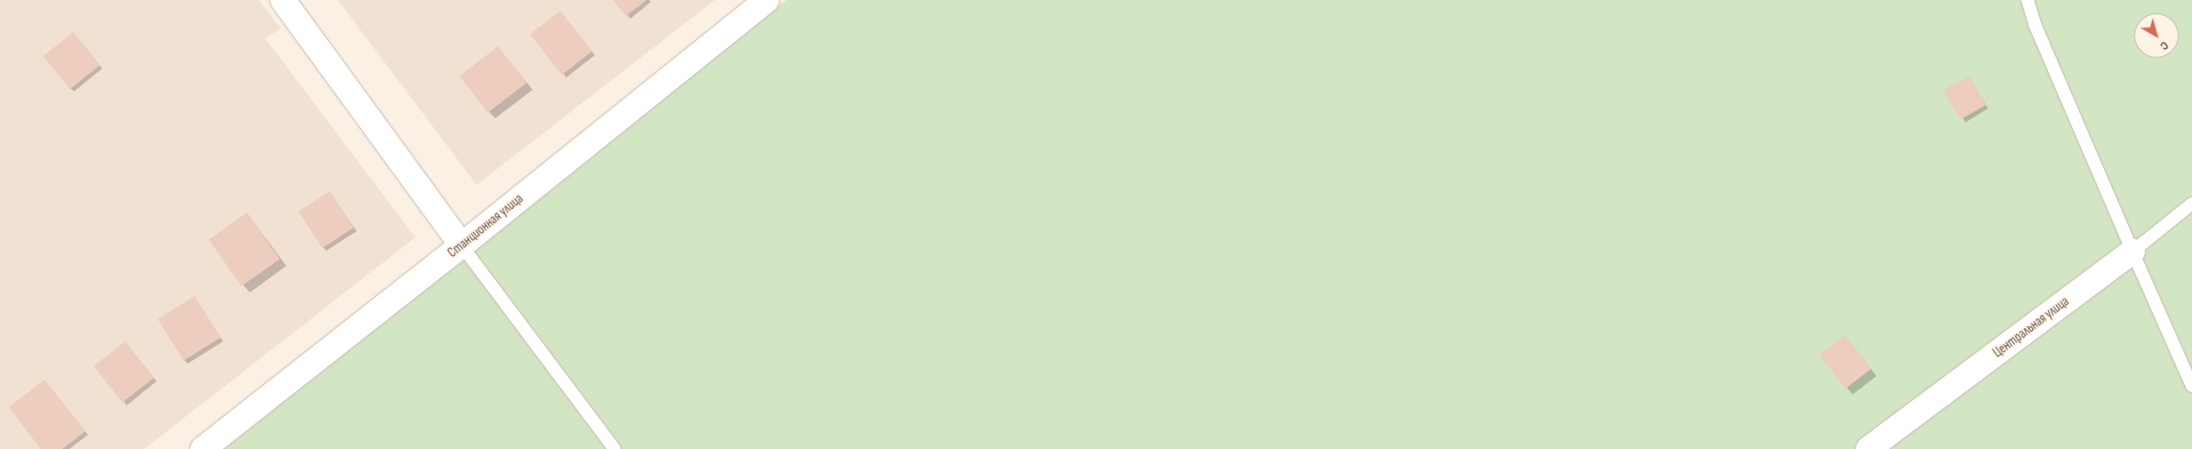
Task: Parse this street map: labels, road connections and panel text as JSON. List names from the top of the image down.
{
  "streets": {
    "street": ["Станционная улица", "Центральная улица"]
  },
  "north": "bottom right"
}
